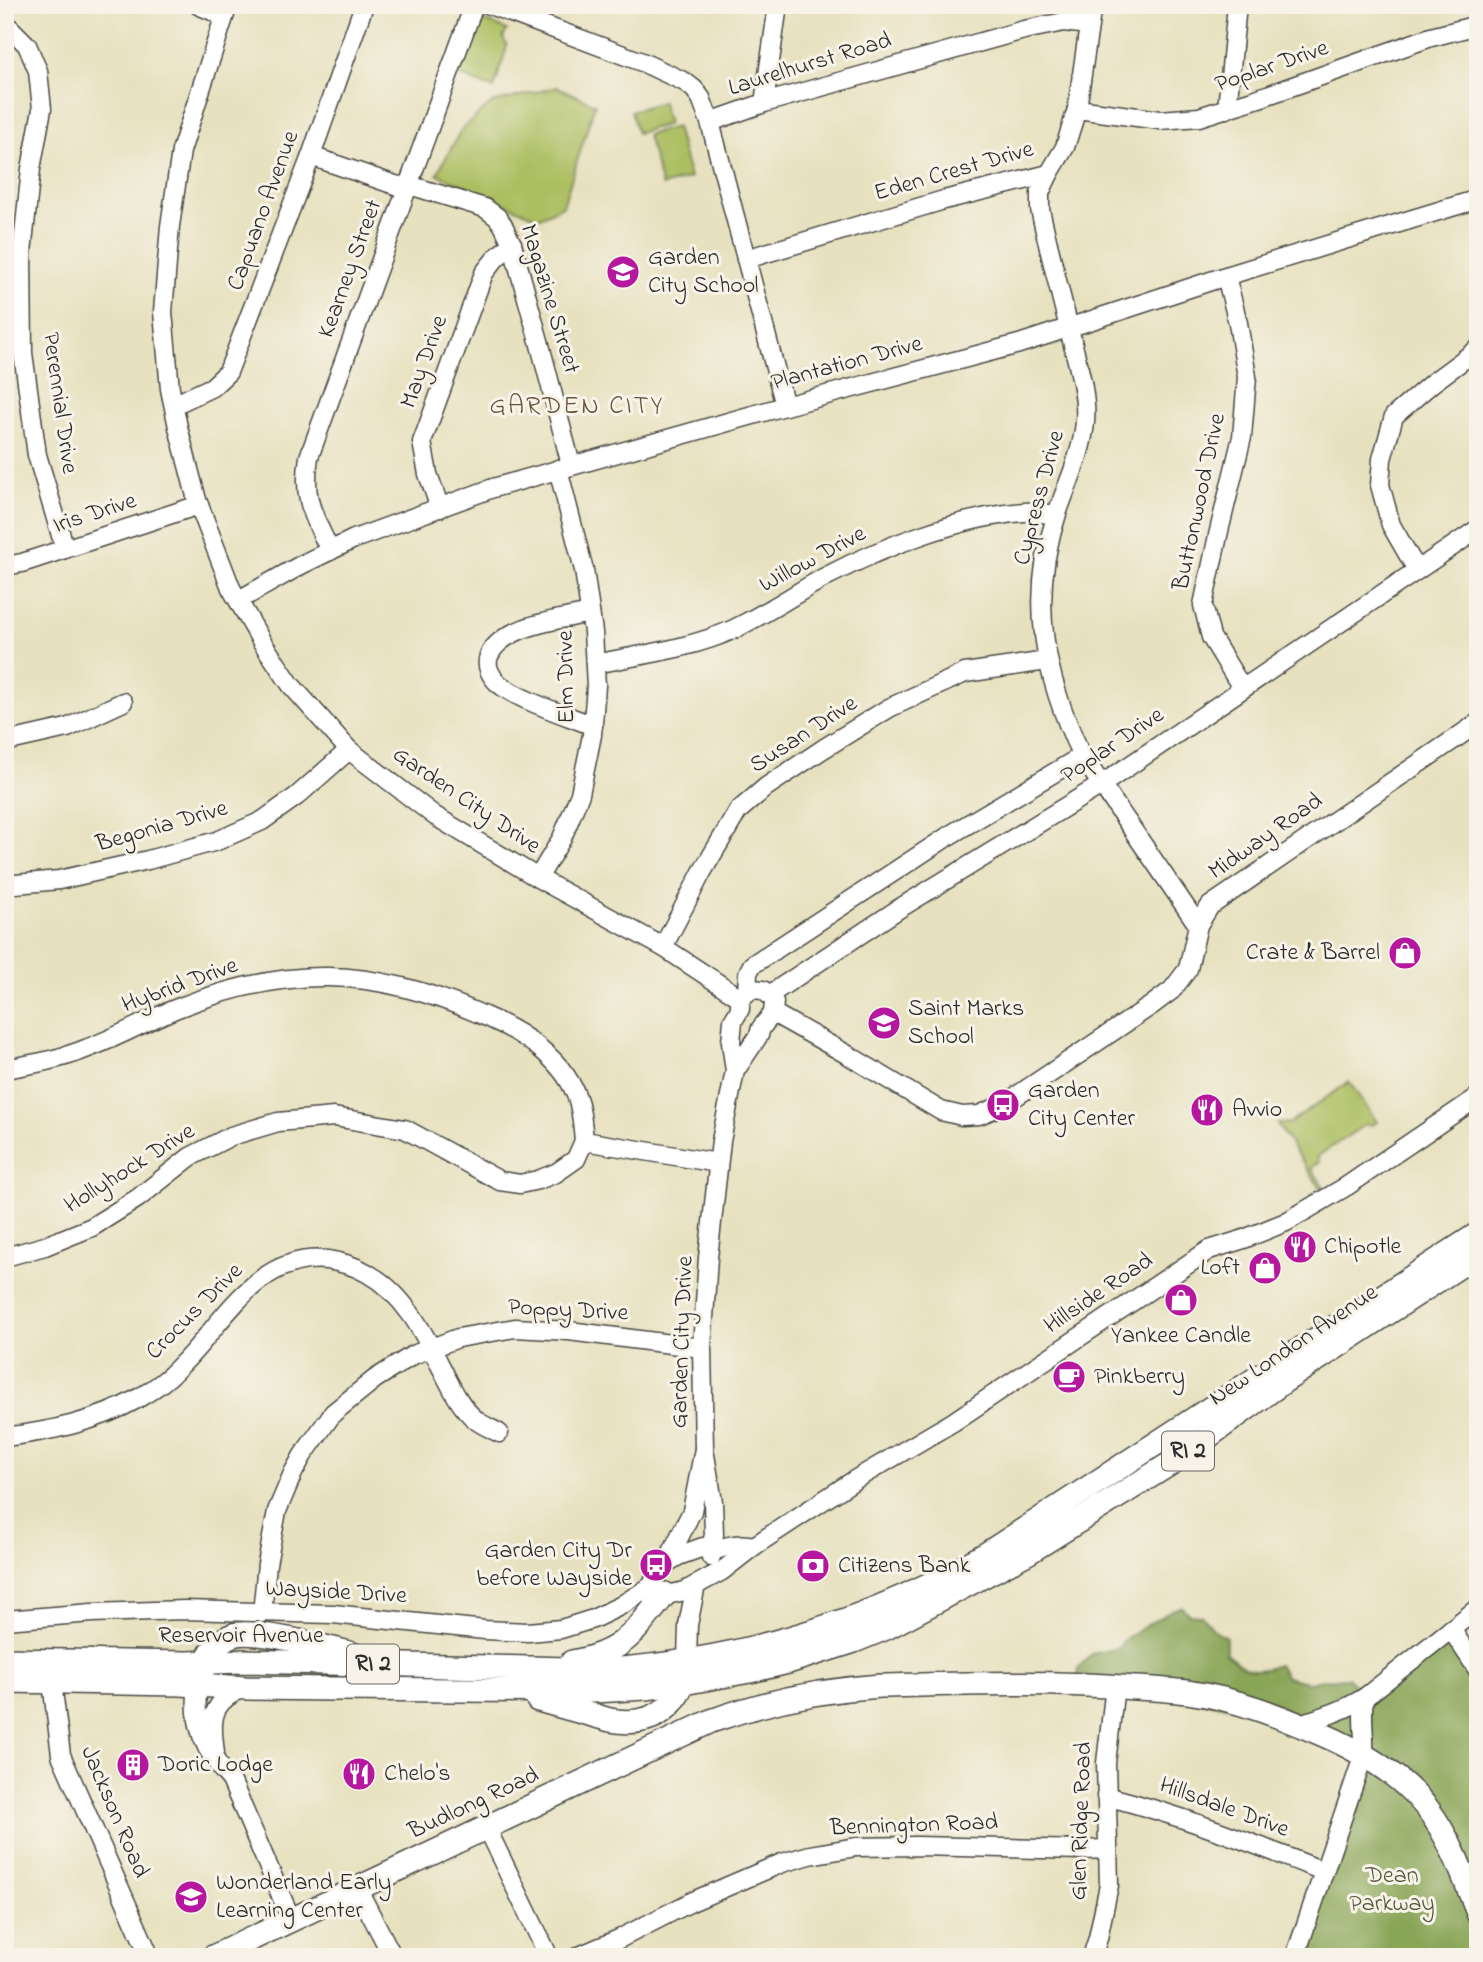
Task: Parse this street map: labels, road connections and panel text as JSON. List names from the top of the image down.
{
  "streets": {
    "main road": [
      "New London Avenue",
      "RI 2",
      "Reservoir Avenue",
      "Budlong Road"
    ],
    "street": [
      "Laurelhurst Road",
      "Poplar Drive",
      "Eden Crest Drive",
      "Capuano Avenue",
      "Kearney Street",
      "Magazine Street",
      "May Drive",
      "Plantation Drive",
      "Perennial Drive",
      "Cypress Drive",
      "Buttonwood Drive",
      "Iris Drive",
      "Willow Drive",
      "Elm Drive",
      "Susan Drive",
      "Garden City Drive",
      "Begonia Drive",
      "Midway Road",
      "Hybrid Drive",
      "Hollyhock Drive",
      "Hillside Road",
      "Poppy Drive",
      "Crocus Drive",
      "Wayside Drive",
      "Hillsdale Drive",
      "Jackson Road",
      "Glen Ridge Road",
      "Bennington Road"
    ]
  },
  "crossings": [
    ["Laurelhurst Road", "Eden Crest Drive"],
    ["Poplar Drive", "Eden Crest Drive"],
    ["Poplar Drive", "Cypress Drive"],
    ["Poplar Drive", "Buttonwood Drive"],
    ["Poplar Drive", "Garden City Drive"],
    ["Poplar Drive", "Midway Road"],
    ["Eden Crest Drive", "Cypress Drive"],
    ["Capuano Avenue", "Magazine Street"],
    ["Capuano Avenue", "Garden City Drive"],
    ["Kearney Street", "Magazine Street"],
    ["Kearney Street", "Plantation Drive"],
    ["Magazine Street", "May Drive"],
    ["Magazine Street", "Plantation Drive"],
    ["Magazine Street", "Elm Drive"],
    ["May Drive", "Plantation Drive"],
    ["Plantation Drive", "Cypress Drive"],
    ["Plantation Drive", "Buttonwood Drive"],
    ["Plantation Drive", "Elm Drive"],
    ["Plantation Drive", "Garden City Drive"],
    ["Perennial Drive", "Iris Drive"],
    ["Cypress Drive", "Willow Drive"],
    ["Cypress Drive", "Susan Drive"],
    ["Cypress Drive", "Midway Road"],
    ["Iris Drive", "Garden City Drive"],
    ["Willow Drive", "Elm Drive"],
    ["Elm Drive", "Garden City Drive"],
    ["Susan Drive", "Garden City Drive"],
    ["Garden City Drive", "Begonia Drive"],
    ["Garden City Drive", "Midway Road"],
    ["Garden City Drive", "Hillside Road"],
    ["Garden City Drive", "Poppy Drive"],
    ["Garden City Drive", "New London Avenue"],
    ["Garden City Drive", "RI 2"],
    ["Garden City Drive", "Wayside Drive"],
    ["Garden City Drive", "Reservoir Avenue"],
    ["Hybrid Drive", "Hollyhock Drive"],
    ["Poppy Drive", "Crocus Drive"],
    ["Poppy Drive", "Wayside Drive"],
    ["New London Avenue", "RI 2"],
    ["New London Avenue", "Reservoir Avenue"],
    ["RI 2", "Reservoir Avenue"],
    ["Reservoir Avenue", "Jackson Road"],
    ["Budlong Road", "Glen Ridge Road"],
    ["Hillsdale Drive", "Glen Ridge Road"],
    ["Glen Ridge Road", "Bennington Road"]
  ],
  "districts": ["GARDEN CITY"],
  "parks": ["Dean Parkway"],
  "places": {
    "school or university": ["Garden City School", "Saint Marks School", "Wonderland Early Learning Center"],
    "shop": ["Crate & Barrel", "Loft", "Yankee Candle"],
    "bus stop": ["Garden City Center", "Garden City Dr before Wayside"],
    "restaurant": ["Avvio", "Chipotle", "Chelo's"],
    "cafe": ["Pinkberry"],
    "bank": ["Citizens Bank"],
    "building": ["Doric Lodge"]
  }
}
